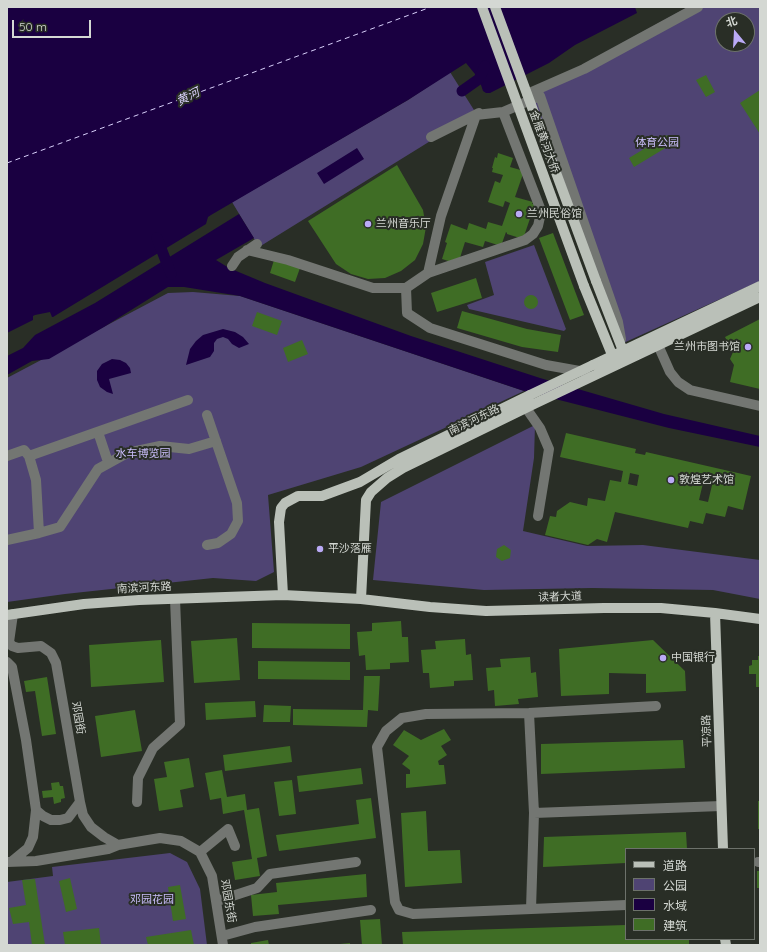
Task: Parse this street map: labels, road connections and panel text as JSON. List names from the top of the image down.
{
  "streets": {
    "main road": [
      "金雁黄河大侨",
      "南滨河东路",
      "读者大道",
      "平凉路"
    ],
    "street": ["邓园街", "邓园东街"]
  },
  "crossings": [
    ["金雁黄河大侨", "南滨河东路"],
    ["南滨河东路", "读者大道"],
    ["南滨河东路", "邓园街"],
    ["读者大道", "平凉路"]
  ],
  "water": ["黄河"],
  "parks": ["体育公园", "水车博览园", "邓园花园"],
  "places": [
    "兰州民俗馆",
    "兰州音乐厅",
    "兰州市图书馆",
    "敦煌艺术馆",
    "平沙落雁",
    "中国银行"
  ],
  "legend": [
    "道路",
    "公园",
    "水域",
    "建筑"
  ],
  "scale_bar": "50 m",
  "north": "top"
}
